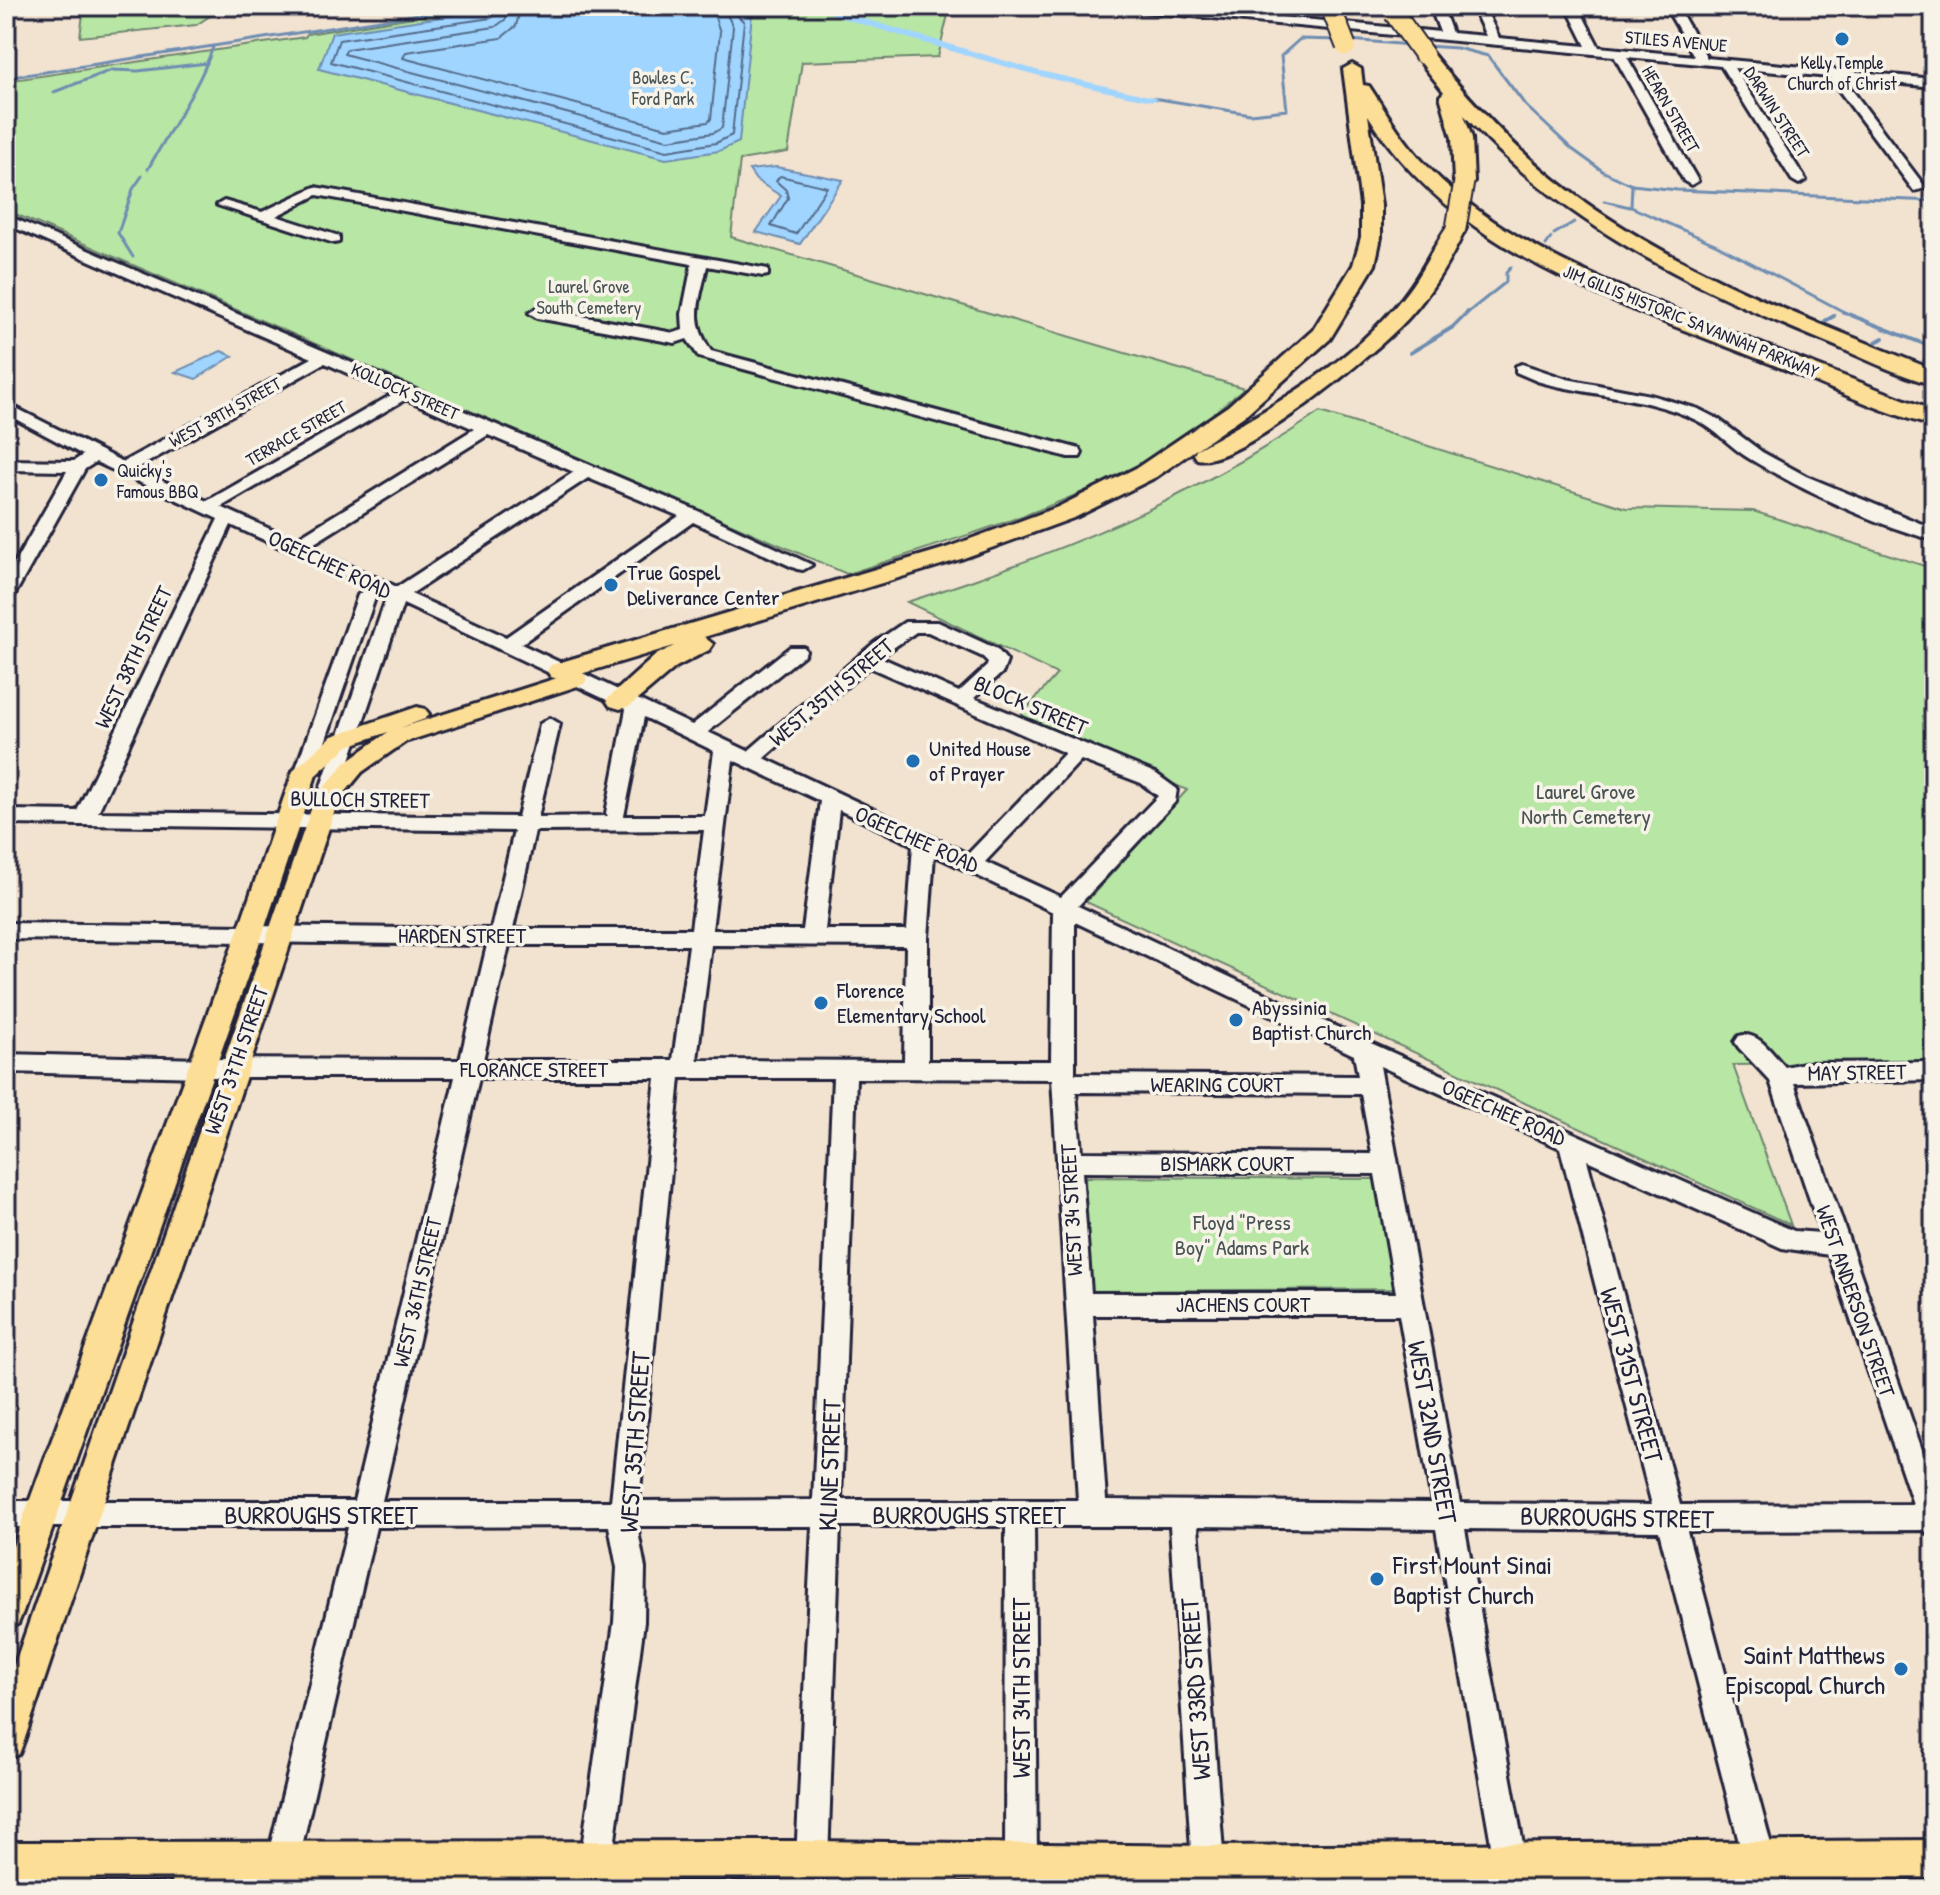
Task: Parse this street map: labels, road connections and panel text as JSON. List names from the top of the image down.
{
  "streets": {
    "highway": ["JIM GILLIS HISTORIC SAVANNAH PARKWAY"],
    "main road": ["WEST 37TH STREET"],
    "street": [
      "STILES AVENUE",
      "HEARN STREET",
      "DARWIN STREET",
      "KOLLOCK STREET",
      "WEST 39TH STREET",
      "TERRACE STREET",
      "OGEECHEE ROAD",
      "WEST 38TH STREET",
      "WEST 35TH STREET",
      "BLOCK STREET",
      "BULLOCH STREET",
      "HARDEN STREET",
      "FLORANCE STREET",
      "MAY STREET",
      "WEARING COURT",
      "BISMARK COURT",
      "WEST 34 STREET",
      "WEST 36TH STREET",
      "WEST ANDERSON STREET",
      "JACHENS COURT",
      "WEST 31ST STREET",
      "WEST 32ND STREET",
      "KLINE STREET",
      "BURROUGHS STREET",
      "WEST 34TH STREET",
      "WEST 33RD STREET"
    ]
  },
  "crossings": [
    ["STILES AVENUE", "HEARN STREET"],
    ["STILES AVENUE", "DARWIN STREET"],
    ["KOLLOCK STREET", "WEST 39TH STREET"],
    ["KOLLOCK STREET", "TERRACE STREET"],
    ["KOLLOCK STREET", "WEST 37TH STREET"],
    ["WEST 39TH STREET", "OGEECHEE ROAD"],
    ["TERRACE STREET", "OGEECHEE ROAD"],
    ["OGEECHEE ROAD", "WEST 38TH STREET"],
    ["OGEECHEE ROAD", "WEST 35TH STREET"],
    ["OGEECHEE ROAD", "BLOCK STREET"],
    ["OGEECHEE ROAD", "WEST 37TH STREET"],
    ["OGEECHEE ROAD", "WEST 34 STREET"],
    ["OGEECHEE ROAD", "WEST ANDERSON STREET"],
    ["OGEECHEE ROAD", "WEST 31ST STREET"],
    ["OGEECHEE ROAD", "WEST 32ND STREET"],
    ["WEST 38TH STREET", "BULLOCH STREET"],
    ["WEST 35TH STREET", "BLOCK STREET"],
    ["WEST 35TH STREET", "BULLOCH STREET"],
    ["WEST 35TH STREET", "HARDEN STREET"],
    ["WEST 35TH STREET", "FLORANCE STREET"],
    ["WEST 35TH STREET", "BURROUGHS STREET"],
    ["BLOCK STREET", "WEST 34 STREET"],
    ["BULLOCH STREET", "WEST 37TH STREET"],
    ["BULLOCH STREET", "WEST 36TH STREET"],
    ["HARDEN STREET", "WEST 37TH STREET"],
    ["HARDEN STREET", "WEST 36TH STREET"],
    ["WEST 37TH STREET", "FLORANCE STREET"],
    ["WEST 37TH STREET", "BURROUGHS STREET"],
    ["FLORANCE STREET", "WEARING COURT"],
    ["FLORANCE STREET", "WEST 34 STREET"],
    ["FLORANCE STREET", "WEST 36TH STREET"],
    ["FLORANCE STREET", "KLINE STREET"],
    ["MAY STREET", "WEST ANDERSON STREET"],
    ["WEARING COURT", "WEST 34 STREET"],
    ["WEARING COURT", "WEST 32ND STREET"],
    ["BISMARK COURT", "WEST 34 STREET"],
    ["BISMARK COURT", "WEST 32ND STREET"],
    ["WEST 34 STREET", "JACHENS COURT"],
    ["WEST 34 STREET", "BURROUGHS STREET"],
    ["WEST 36TH STREET", "BURROUGHS STREET"],
    ["WEST ANDERSON STREET", "BURROUGHS STREET"],
    ["JACHENS COURT", "WEST 32ND STREET"],
    ["WEST 31ST STREET", "BURROUGHS STREET"],
    ["WEST 32ND STREET", "BURROUGHS STREET"],
    ["KLINE STREET", "BURROUGHS STREET"],
    ["BURROUGHS STREET", "WEST 34TH STREET"],
    ["BURROUGHS STREET", "WEST 33RD STREET"]
  ],
  "parks": [
    "Bowles C. Ford Park",
    "Laurel Grove South Cemetery",
    "Laurel Grove North Cemetery",
    "Floyd \"Press Boy\" Adams Park"
  ],
  "places": [
    "Kelly Temple Church of Christ",
    "Quicky's Famous BBQ",
    "True Gospel Deliverance Center",
    "United House of Prayer",
    "Florence Elementary School",
    "Abyssinia Baptist Church",
    "First Mount Sinai Baptist Church",
    "Saint Matthews Episcopal Church"
  ]
}
